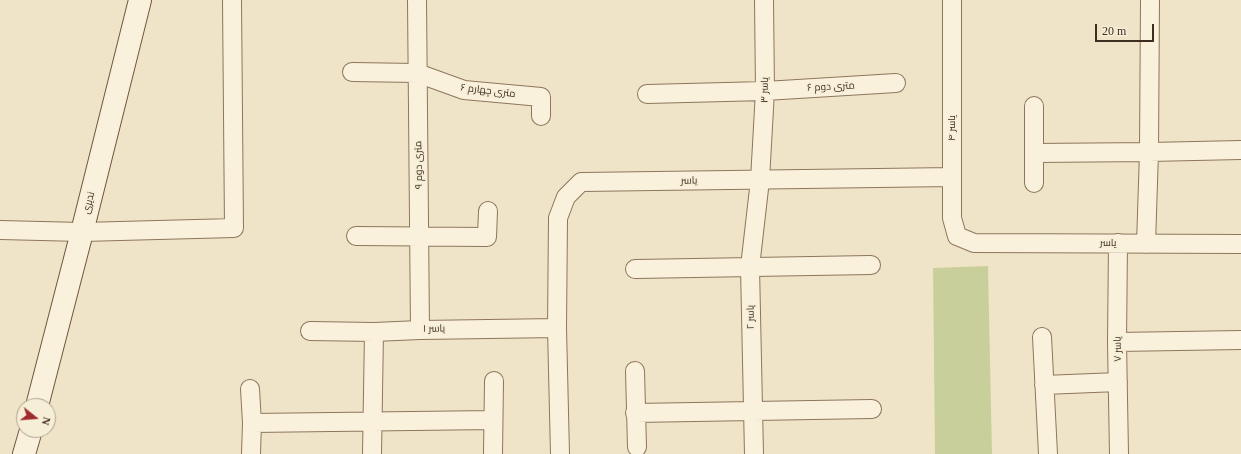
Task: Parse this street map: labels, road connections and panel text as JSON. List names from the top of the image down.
{
  "streets": {
    "street": [
      "۶ متری دوم",
      "یاسر ۳",
      "۶ متری چهارم",
      "یاسر ۴",
      "۹ متری دوم",
      "یاسر",
      "ندیری",
      "یاسر ۲",
      "یاسر ۱",
      "یاسر ۷"
    ]
  },
  "crossings": [
    ["۶ متری دوم", "یاسر ۳"],
    ["یاسر ۳", "یاسر"],
    ["یاسر ۳", "یاسر ۲"],
    ["۶ متری چهارم", "۹ متری دوم"],
    ["یاسر ۴", "یاسر"],
    ["۹ متری دوم", "یاسر ۱"],
    ["یاسر", "یاسر ۲"],
    ["یاسر", "یاسر ۱"],
    ["یاسر", "یاسر ۷"]
  ],
  "scale_bar": "20 m",
  "north": "right"
}
